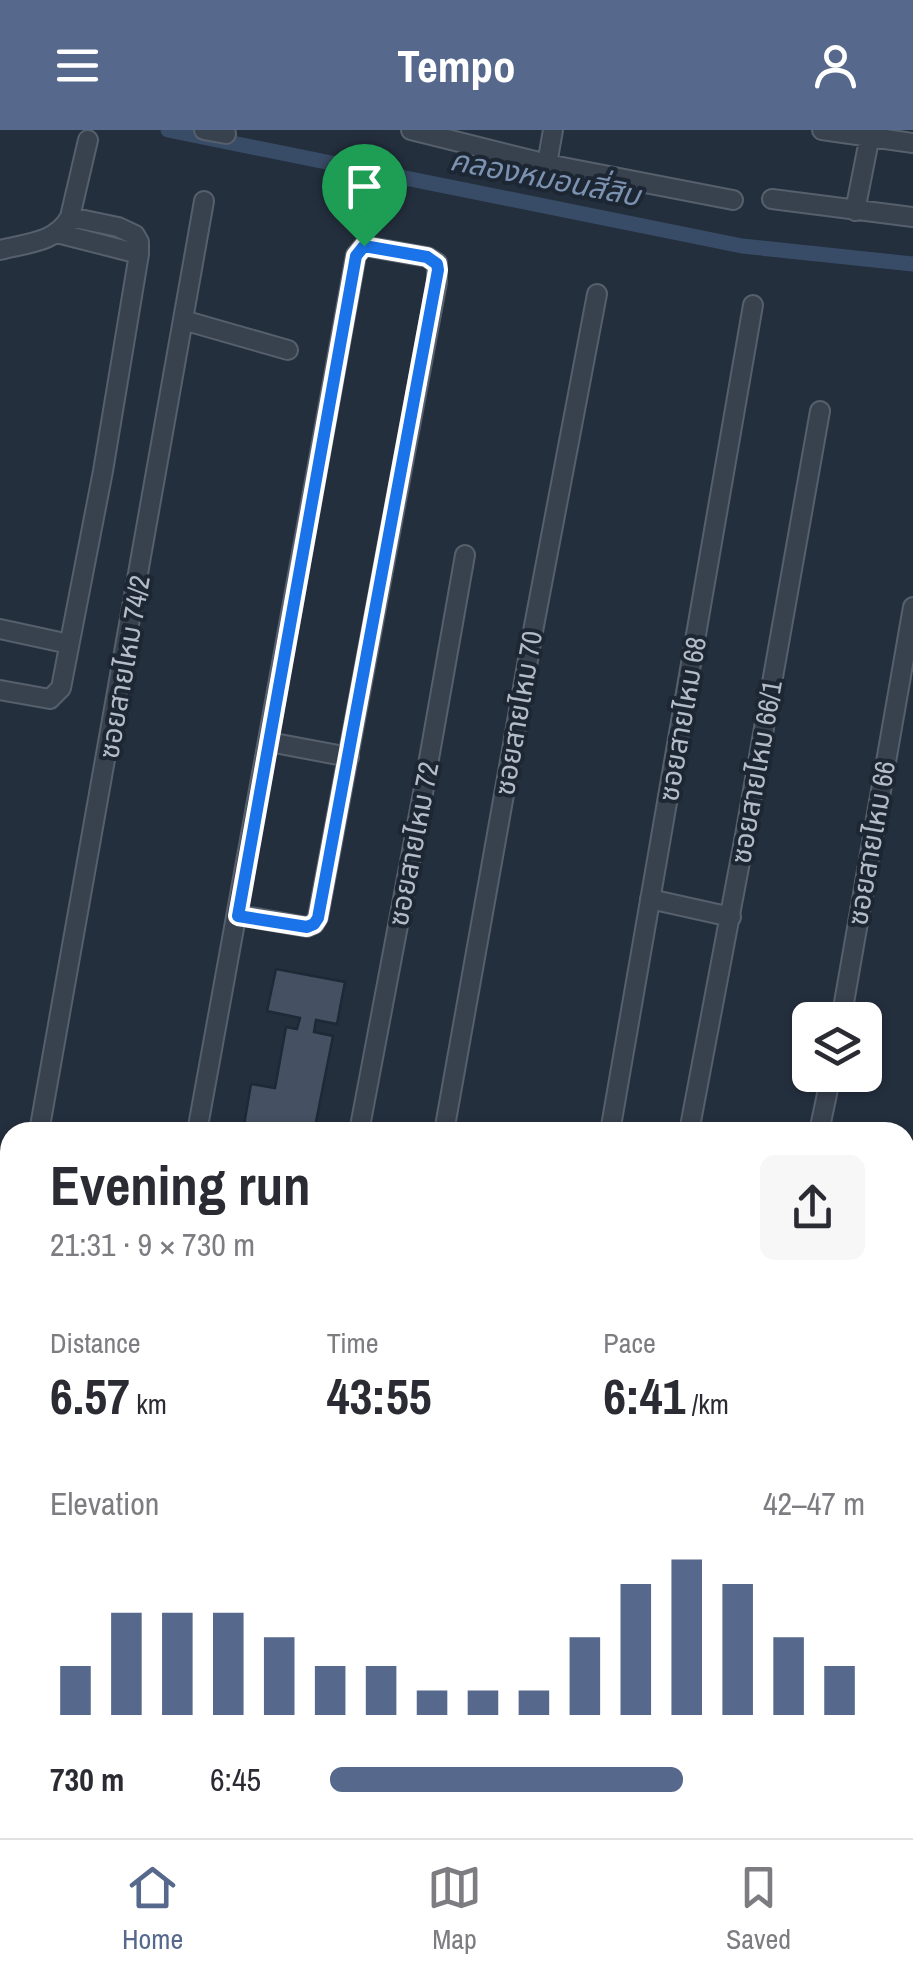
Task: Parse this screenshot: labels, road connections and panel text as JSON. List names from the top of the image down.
{
  "streets": {
    "street": [
      "ซอยสายไหม 74/2",
      "ซอยสายไหม 70",
      "ซอยสายไหม 68",
      "ซอยสายไหม 66/1",
      "ซอยสายไหม 66",
      "ซอยสายไหม 72"
    ]
  },
  "water": ["คลองหมอนสี่สิบ"],
  "page": {
    "header": "Tempo",
    "heading": ["Evening run", "21:31 · 9 × 730 m"],
    "stats": [
      ["Distance", "6.57 km"],
      ["Time", "43:55"],
      ["Pace", "6:41 /km"]
    ],
    "chart": ["Elevation", "42–47 m"],
    "list": [
      {
        "name": "730 m",
        "note": "6:45"
      }
    ],
    "tabs": ["Home", "Map", "Saved"]
  }
}
